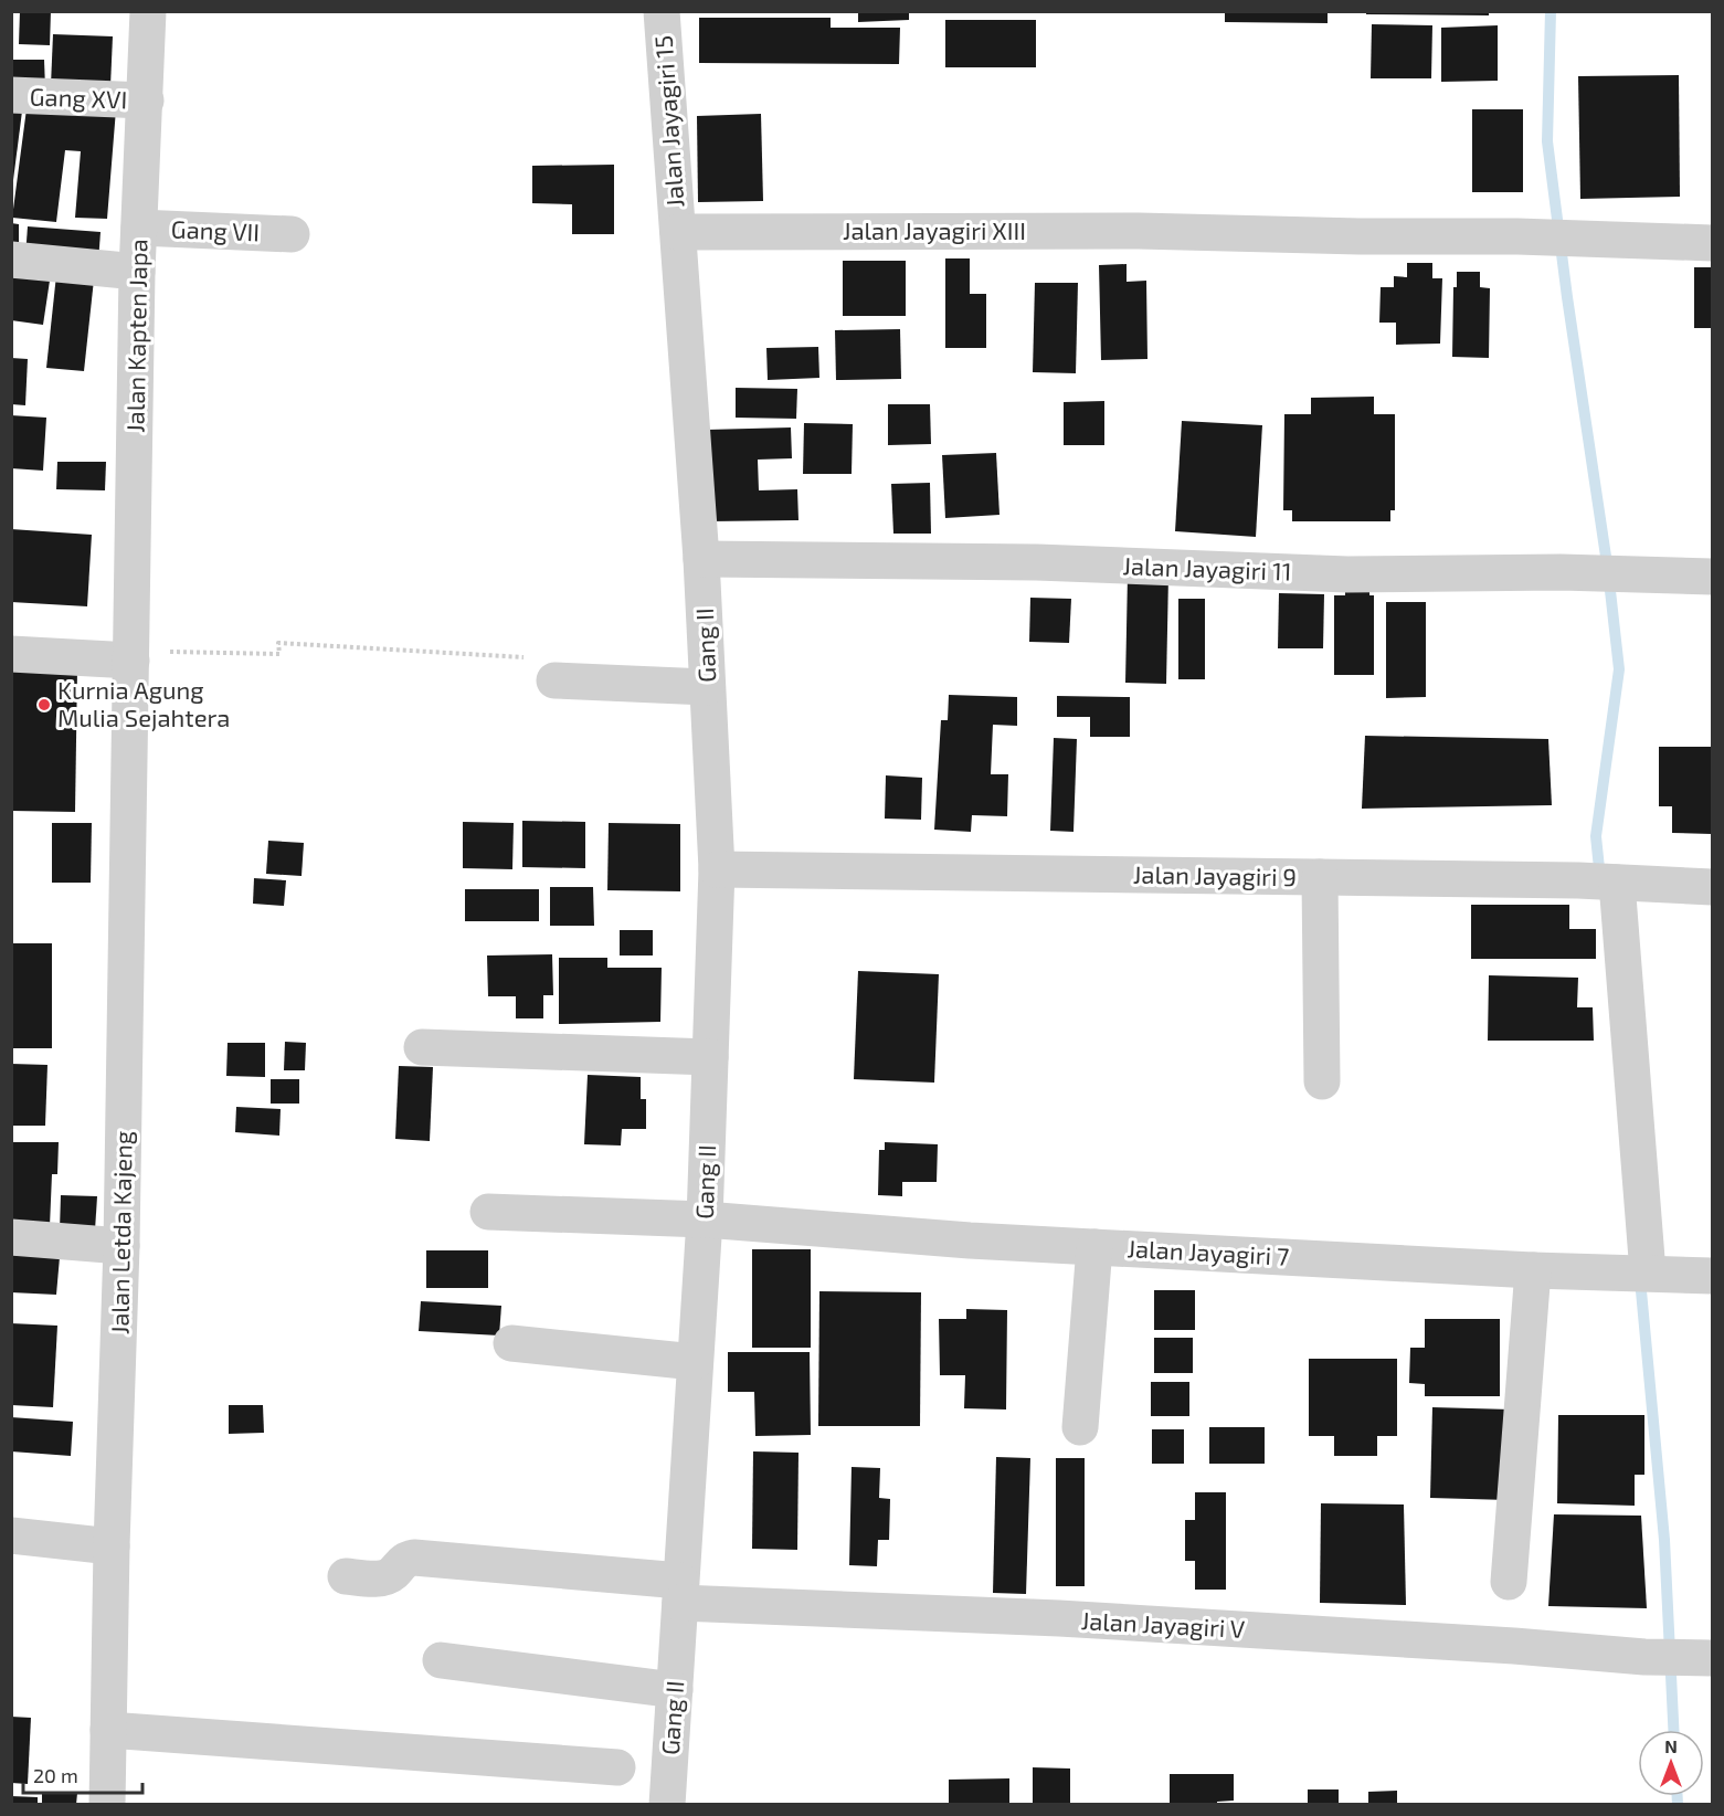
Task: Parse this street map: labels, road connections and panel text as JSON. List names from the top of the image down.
{
  "streets": {
    "street": [
      "Gang XVI",
      "Jalan Jayagiri 15",
      "Gang VII",
      "Jalan Jayagiri XIII",
      "Jalan Kapten Japa",
      "Jalan Jayagiri 11",
      "Gang II",
      "Jalan Jayagiri 9",
      "Jalan Letda Kajeng",
      "Jalan Jayagiri 7",
      "Jalan Jayagiri V"
    ]
  },
  "crossings": [
    ["Gang XVI", "Jalan Kapten Japa"],
    ["Jalan Jayagiri 15", "Jalan Jayagiri XIII"],
    ["Gang VII", "Jalan Kapten Japa"],
    ["Jalan Kapten Japa", "Jalan Letda Kajeng"],
    ["Jalan Jayagiri 11", "Gang II"],
    ["Gang II", "Jalan Jayagiri 9"],
    ["Gang II", "Jalan Jayagiri 7"],
    ["Gang II", "Jalan Jayagiri V"]
  ],
  "places": ["Kurnia Agung Mulia Sejahtera"],
  "scale_bar": "20 m",
  "north": "top"
}
